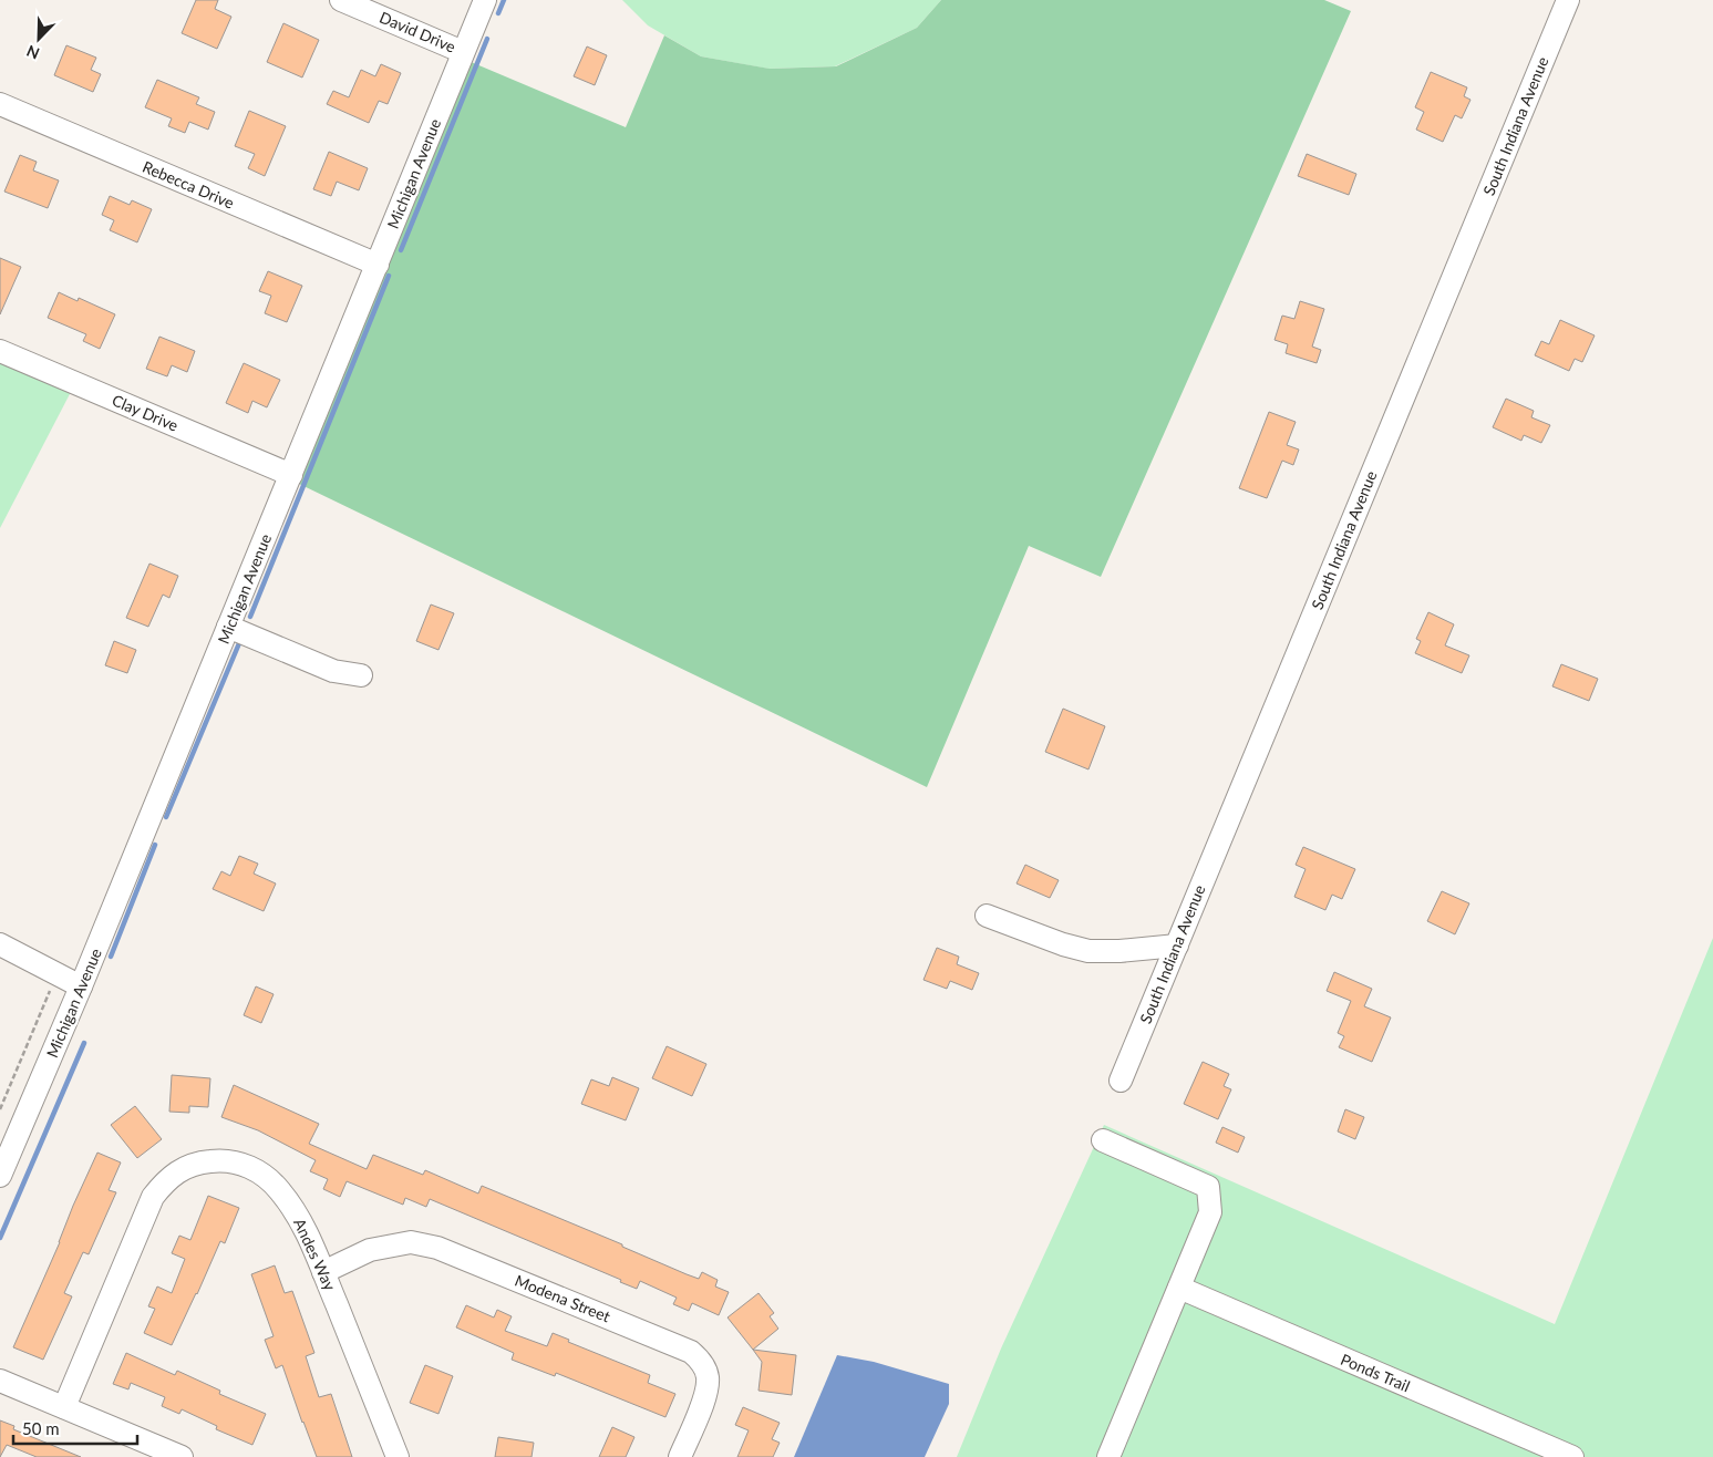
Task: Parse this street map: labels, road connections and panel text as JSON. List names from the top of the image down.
{
  "streets": {
    "street": [
      "David Drive",
      "South Indiana Avenue",
      "Michigan Avenue",
      "Rebecca Drive",
      "Clay Drive",
      "Andes Way",
      "Modena Street",
      "Ponds Trail"
    ]
  },
  "crossings": [
    ["David Drive", "Michigan Avenue"],
    ["Michigan Avenue", "Rebecca Drive"],
    ["Michigan Avenue", "Clay Drive"],
    ["Andes Way", "Modena Street"]
  ],
  "scale_bar": "50 m",
  "north": "bottom left"
}
